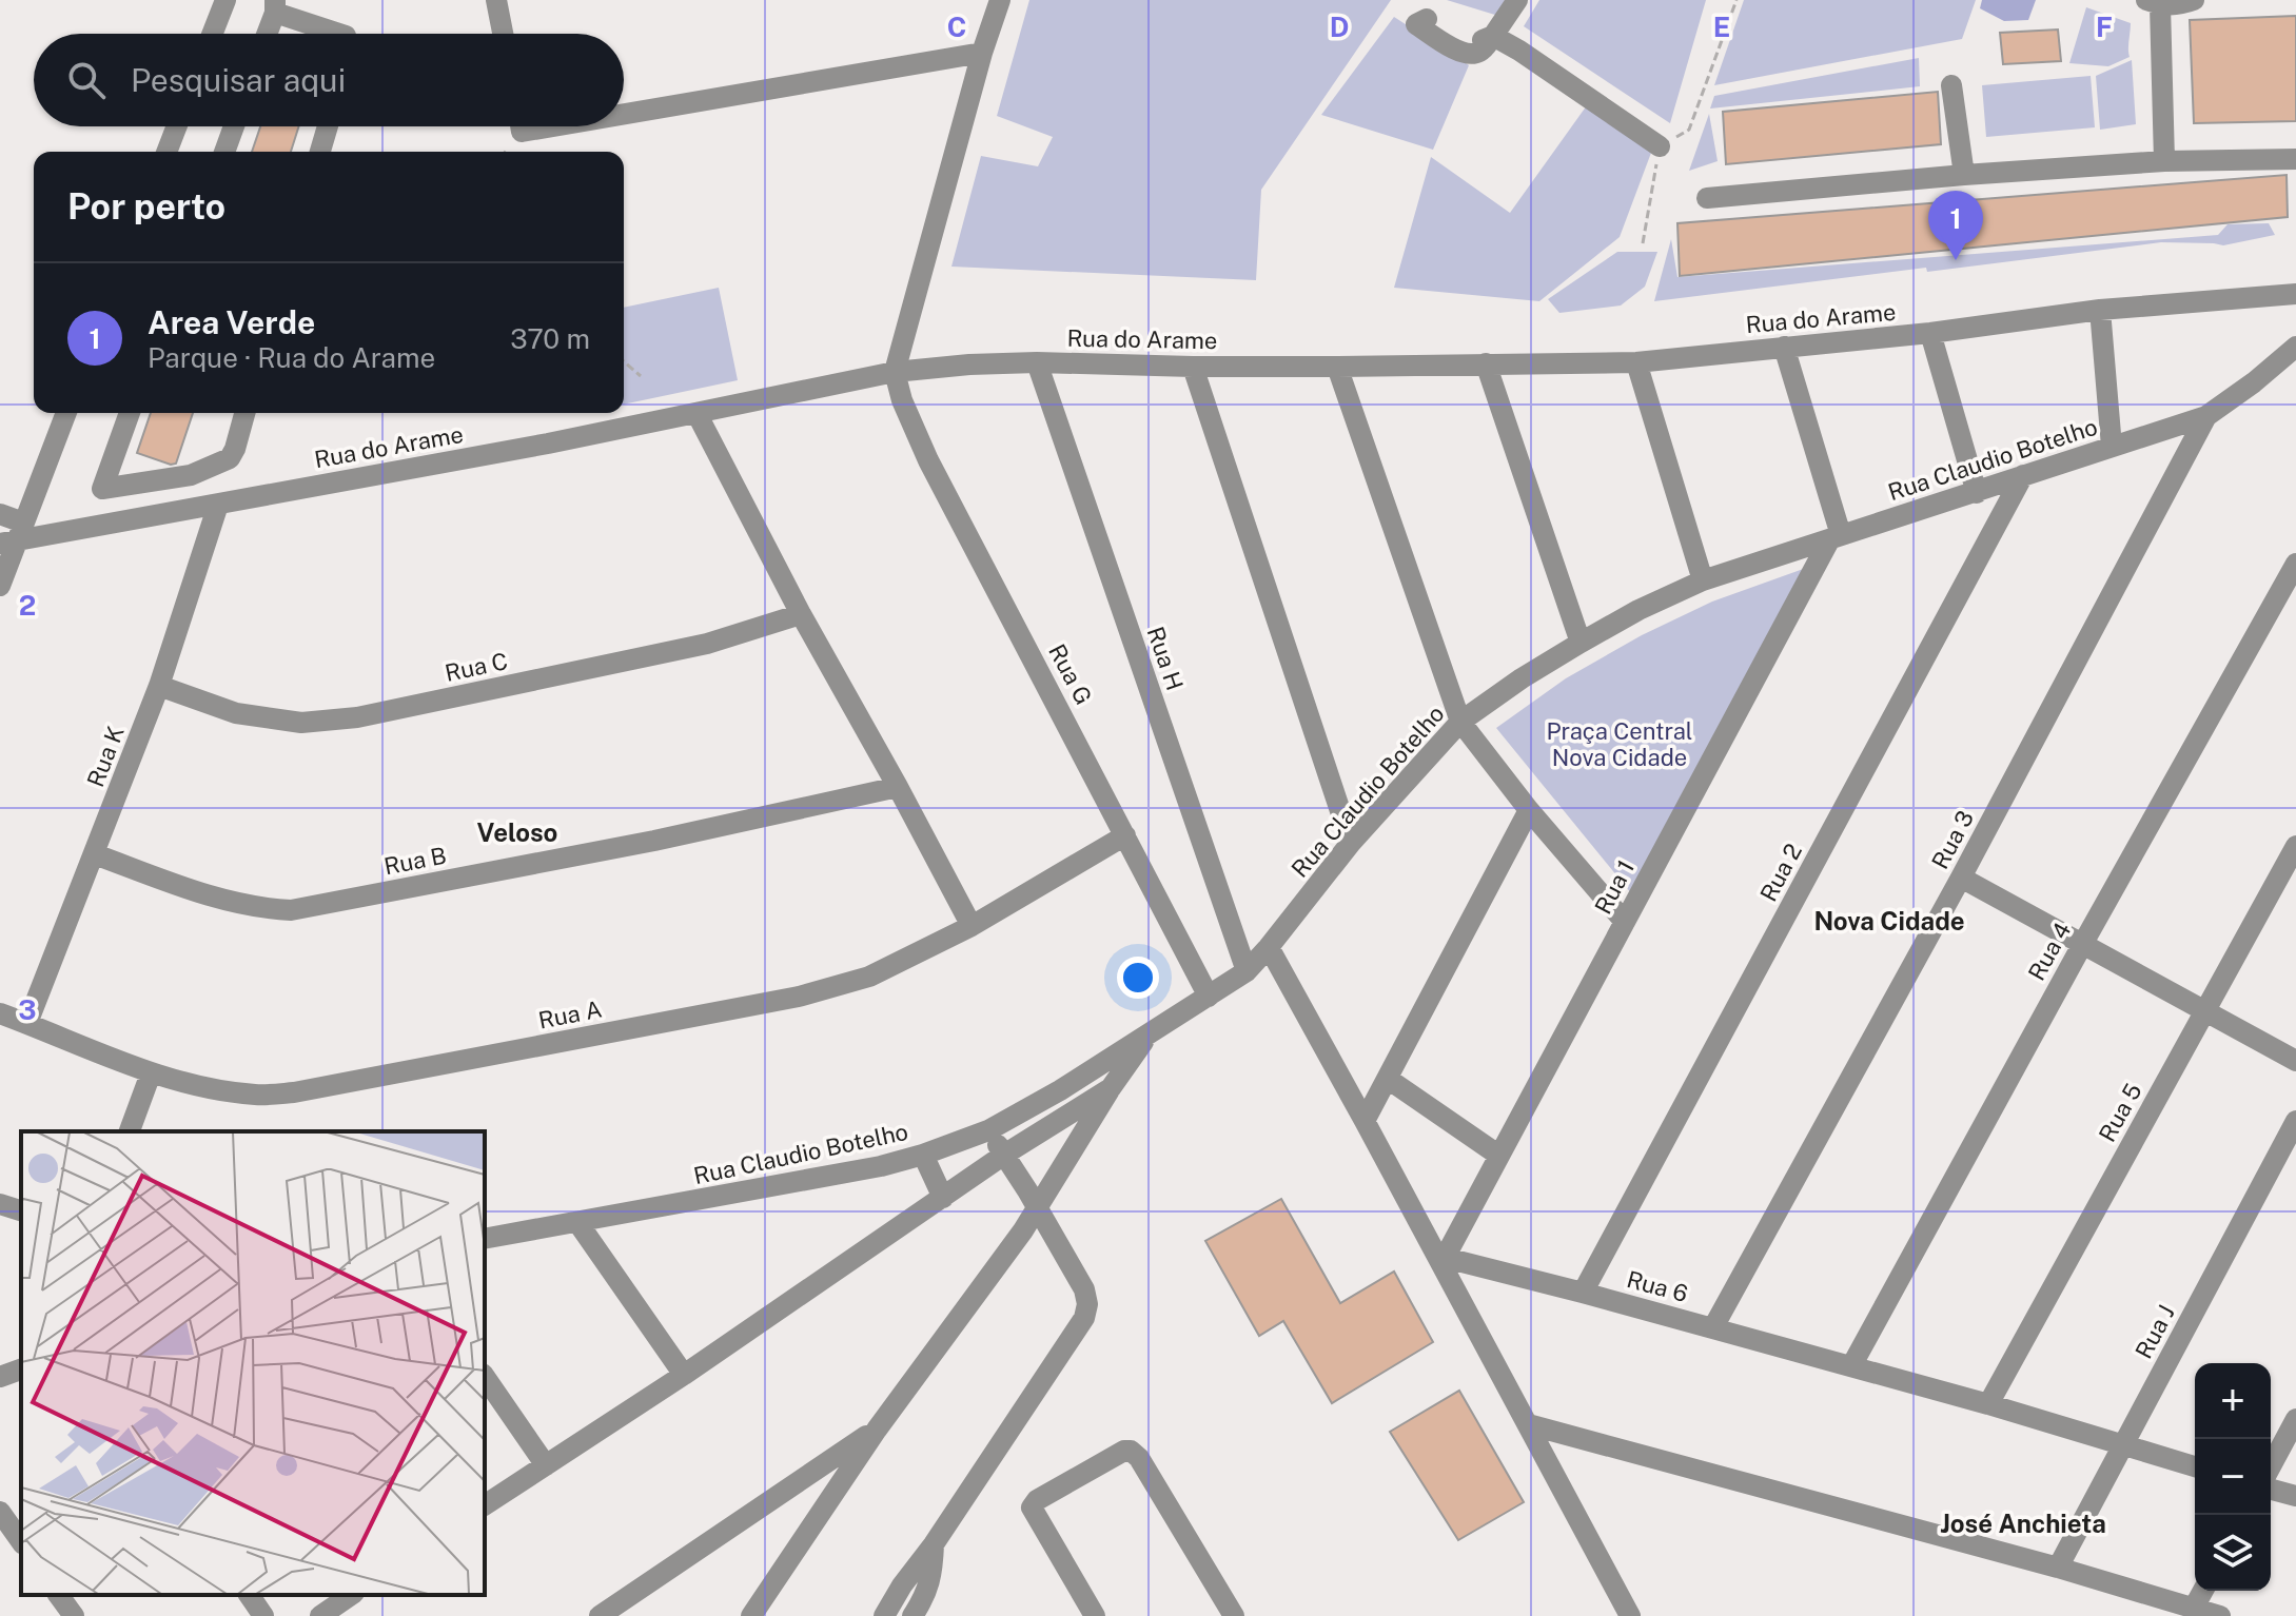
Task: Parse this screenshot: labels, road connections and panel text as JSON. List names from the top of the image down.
{
  "streets": {
    "street": [
      "Rua do Arame",
      "Rua Claudio Botelho",
      "Rua H",
      "Rua C",
      "Rua G",
      "Rua K",
      "Rua 3",
      "Rua B",
      "Rua 2",
      "Rua 1",
      "Rua 4",
      "Rua A",
      "Rua 5",
      "Rua 6",
      "Rua J"
    ]
  },
  "crossings": [
    ["Rua do Arame", "Rua H"],
    ["Rua do Arame", "Rua G"],
    ["Rua do Arame", "Rua K"],
    ["Rua Claudio Botelho", "Rua H"],
    ["Rua Claudio Botelho", "Rua G"],
    ["Rua Claudio Botelho", "Rua 3"],
    ["Rua Claudio Botelho", "Rua 2"],
    ["Rua Claudio Botelho", "Rua 1"],
    ["Rua C", "Rua K"],
    ["Rua G", "Rua A"],
    ["Rua K", "Rua B"],
    ["Rua K", "Rua A"],
    ["Rua 3", "Rua 6"],
    ["Rua 2", "Rua 6"],
    ["Rua 1", "Rua 6"],
    ["Rua 4", "Rua 6"],
    ["Rua 5", "Rua 6"],
    ["Rua 6", "Rua J"]
  ],
  "districts": ["Veloso", "Nova Cidade", "José Anchieta"],
  "parks": ["Praça Central Nova Cidade"],
  "page": {
    "search": "Pesquisar aqui",
    "heading": "Por perto",
    "pins": "1",
    "list": [
      {
        "mark": "1",
        "name": "Area Verde",
        "note": "Parque · Rua do Arame",
        "value": "370 m"
      }
    ],
    "map_buttons": ["+", "−"]
  },
  "grid": {
    "columns": [
      "C",
      "D",
      "E",
      "F"
    ],
    "rows": ["2", "3"]
  }
}
